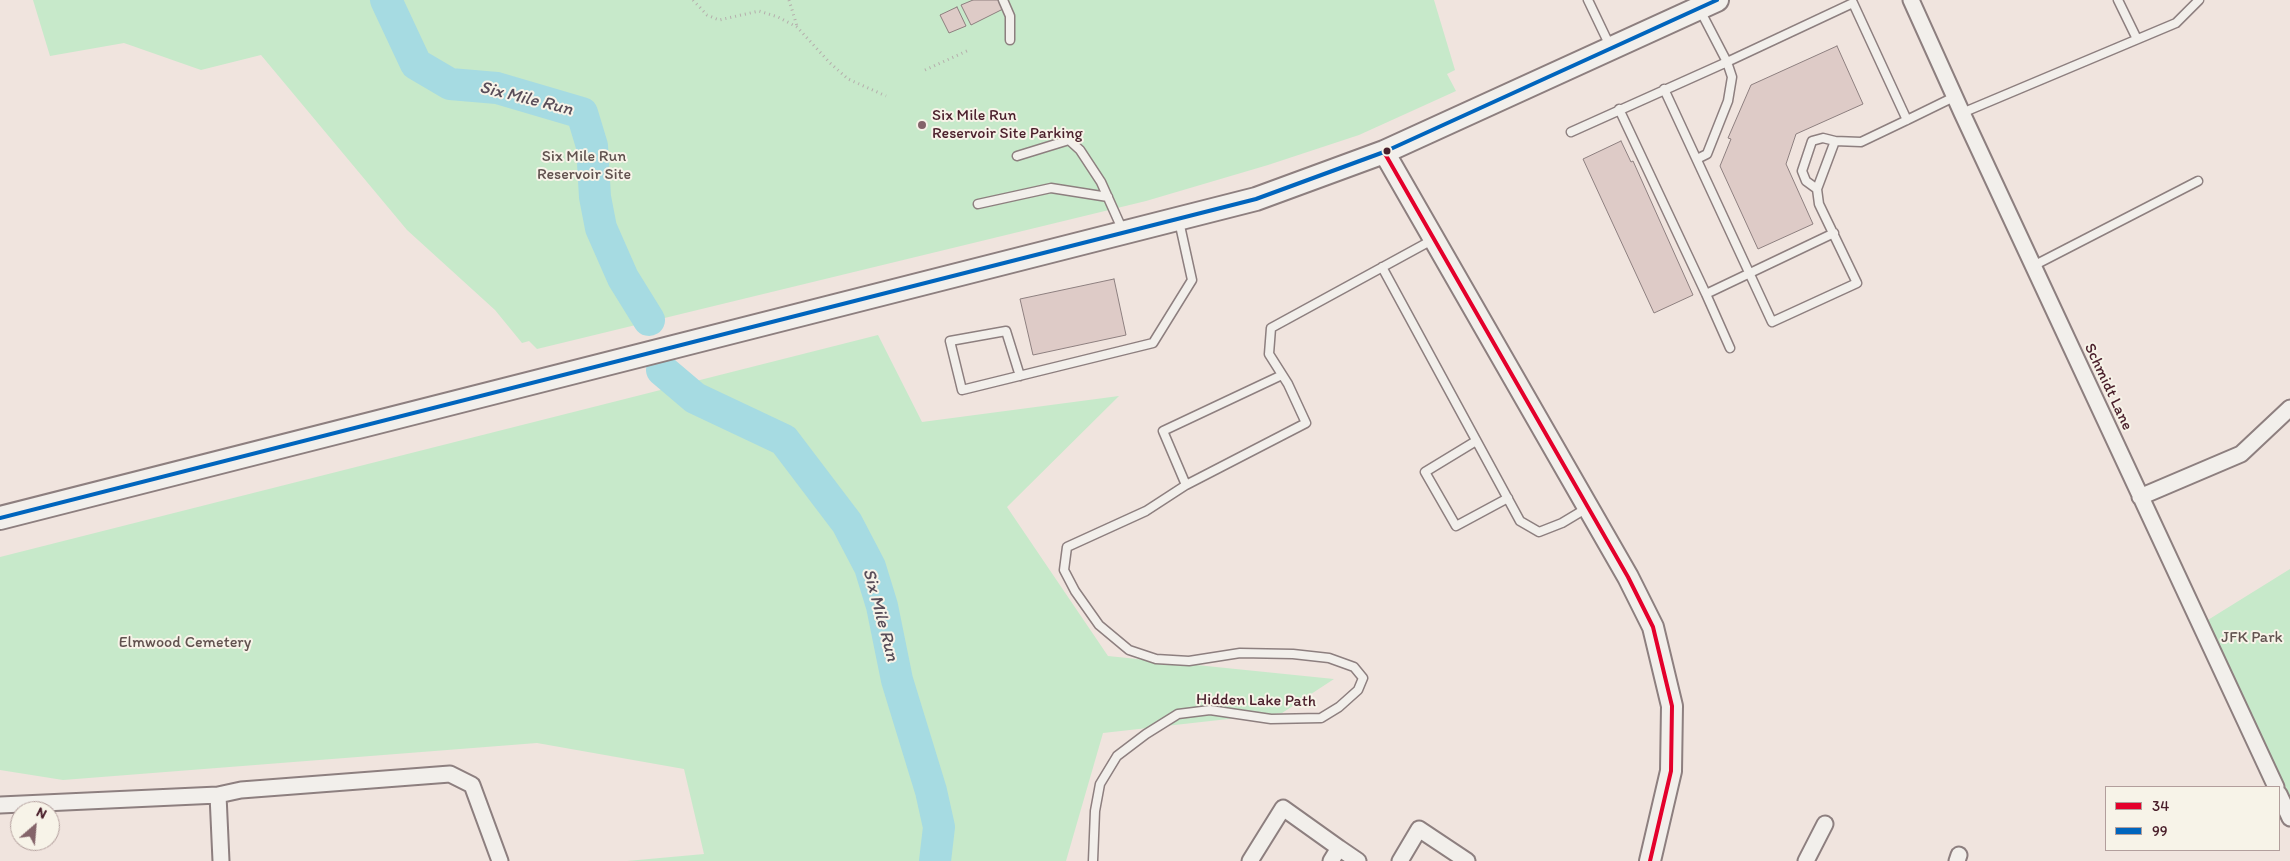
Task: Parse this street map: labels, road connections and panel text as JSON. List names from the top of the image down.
{
  "streets": {
    "street": ["Schmidt Lane"],
    "lane": ["Hidden Lake Path"]
  },
  "water": ["Six Mile Run"],
  "parks": ["Six Mile Run Reservoir Site", "JFK Park", "Elmwood Cemetery"],
  "places": ["Six Mile Run Reservoir Site Parking"],
  "lines": ["transit line 99", "transit line 34"],
  "legend": ["34", "99"],
  "north": "top right"
}
